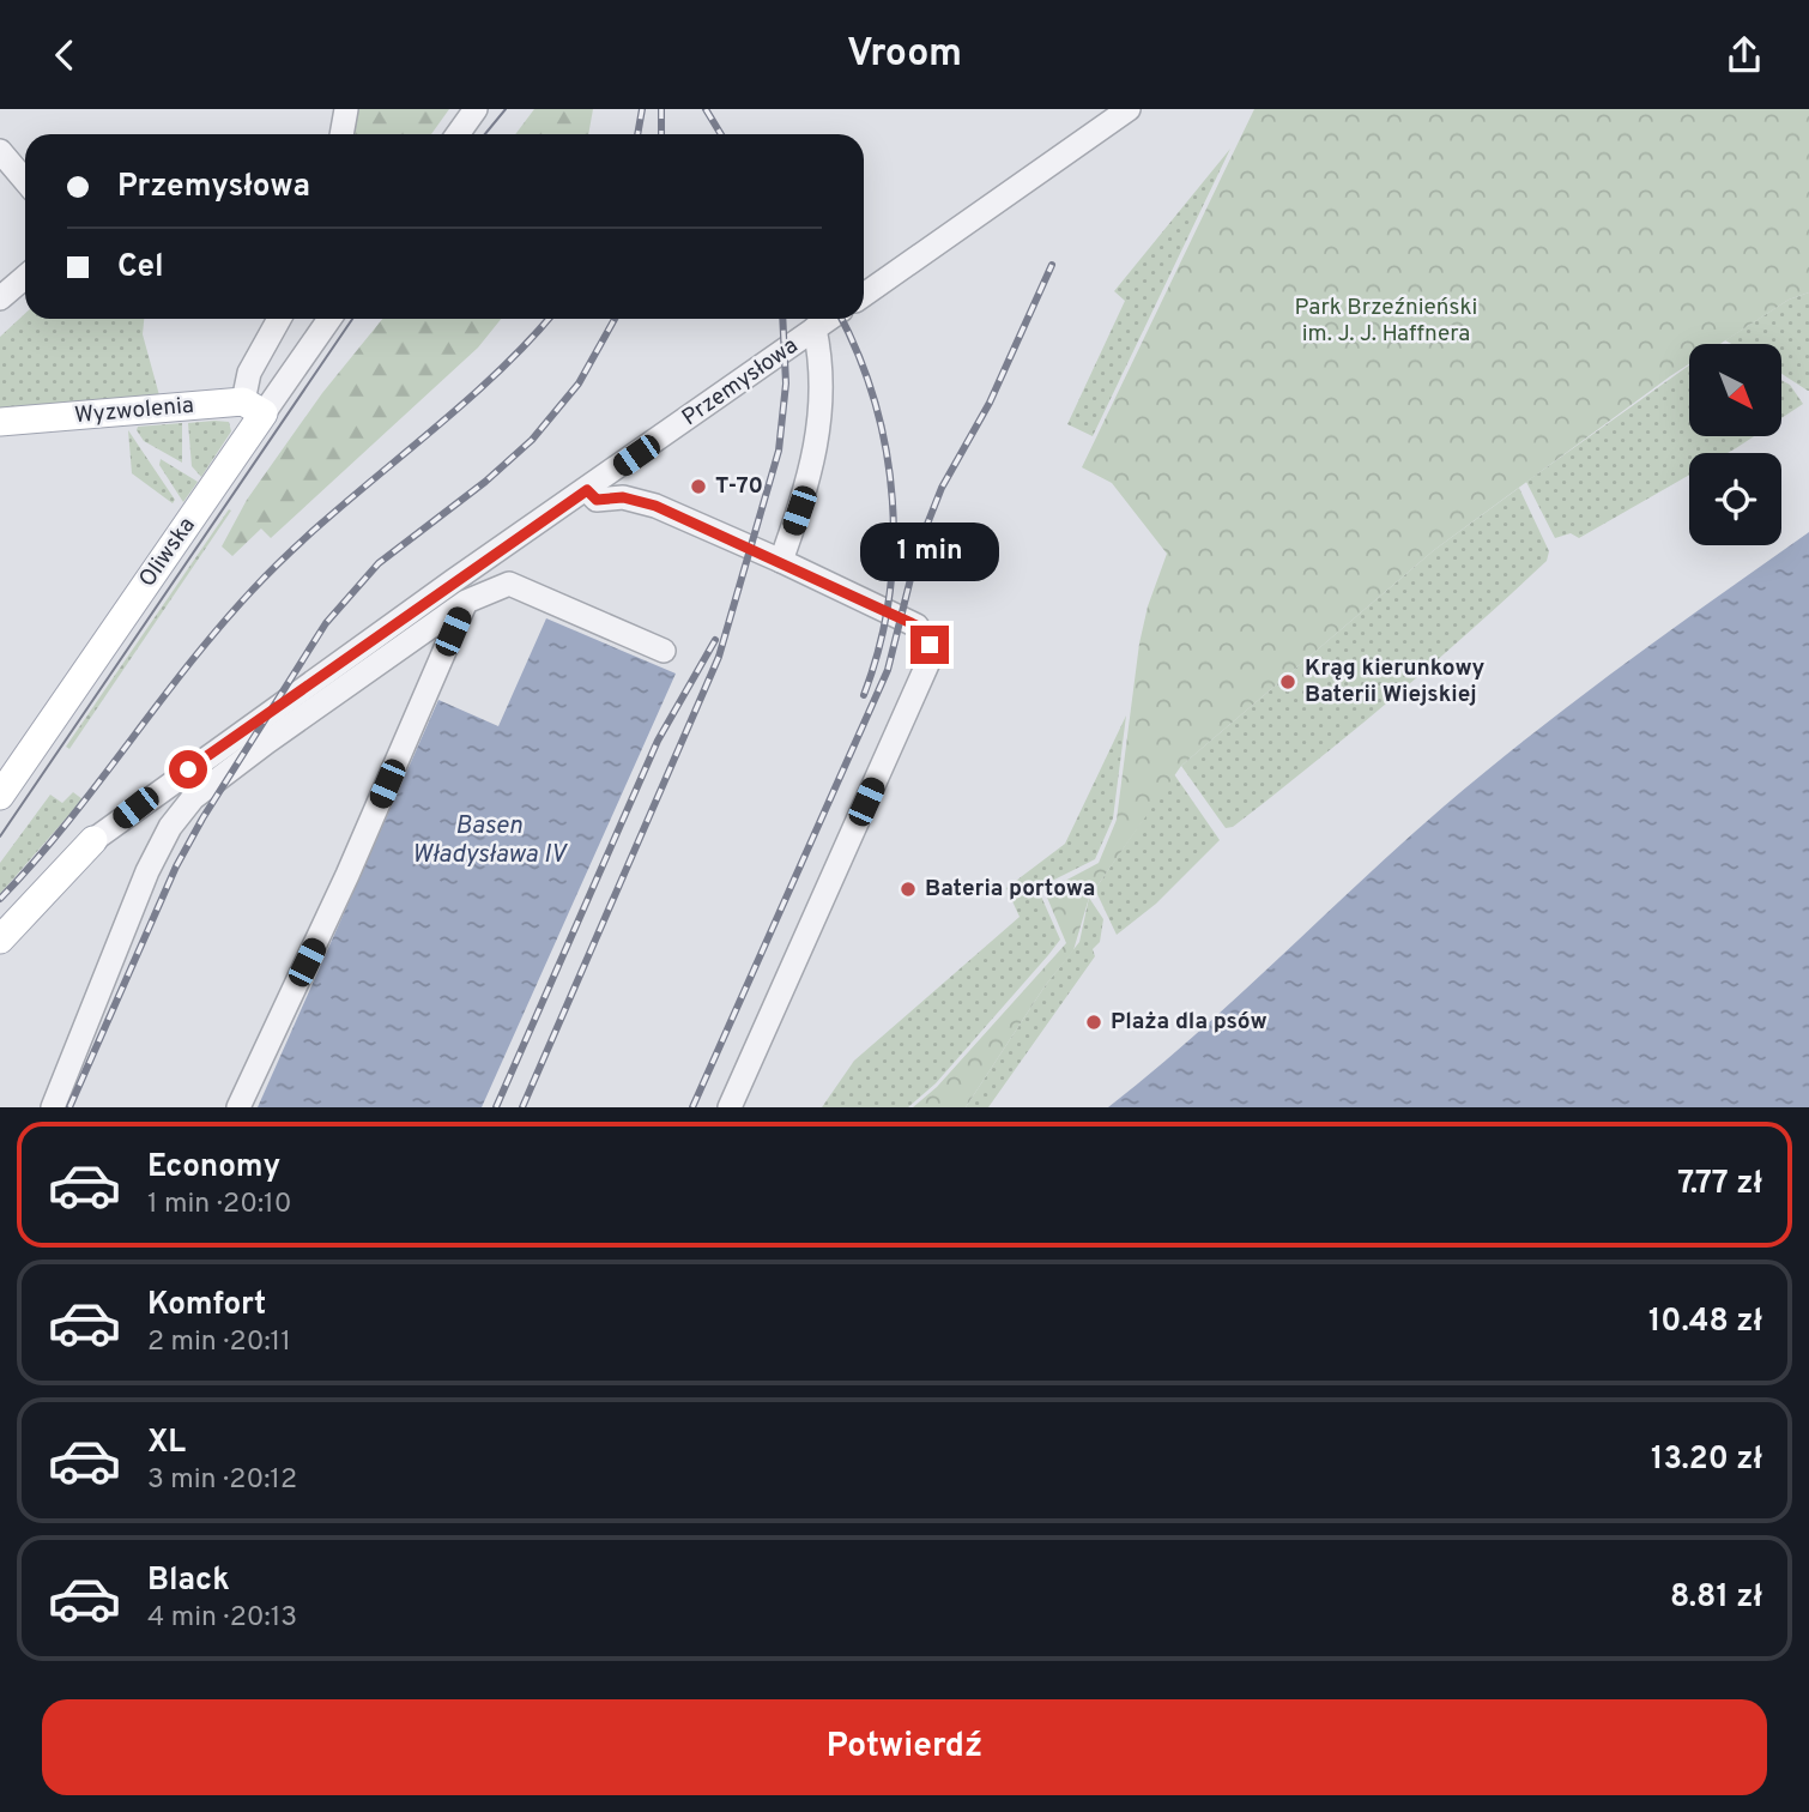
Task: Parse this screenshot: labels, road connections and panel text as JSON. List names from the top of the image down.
{
  "streets": {
    "main road": ["Przemysłowa", "Wyzwolenia", "Oliwska"]
  },
  "crossings": [
    ["Wyzwolenia", "Oliwska"]
  ],
  "water": ["Basen Władysława IV"],
  "parks": ["Park Brzeźnieński im. J. J. Haffnera"],
  "places": [
    "T-70",
    "Krąg kierunkowy Baterii Wiejskiej",
    "Bateria portowa",
    "Plaża dla psów"
  ],
  "north": "bottom right",
  "page": {
    "header": "Vroom",
    "banner": ["Przemysłowa", "Cel"],
    "bubble": "1 min",
    "list": [
      {
        "name": "Economy",
        "note": "1 min · 20:10",
        "value": "7.77 zł"
      },
      {
        "name": "Komfort",
        "note": "2 min · 20:11",
        "value": "10.48 zł"
      },
      {
        "name": "XL",
        "note": "3 min · 20:12",
        "value": "13.20 zł"
      },
      {
        "name": "Black",
        "note": "4 min · 20:13",
        "value": "8.81 zł"
      }
    ],
    "buttons": "Potwierdź"
  }
}
